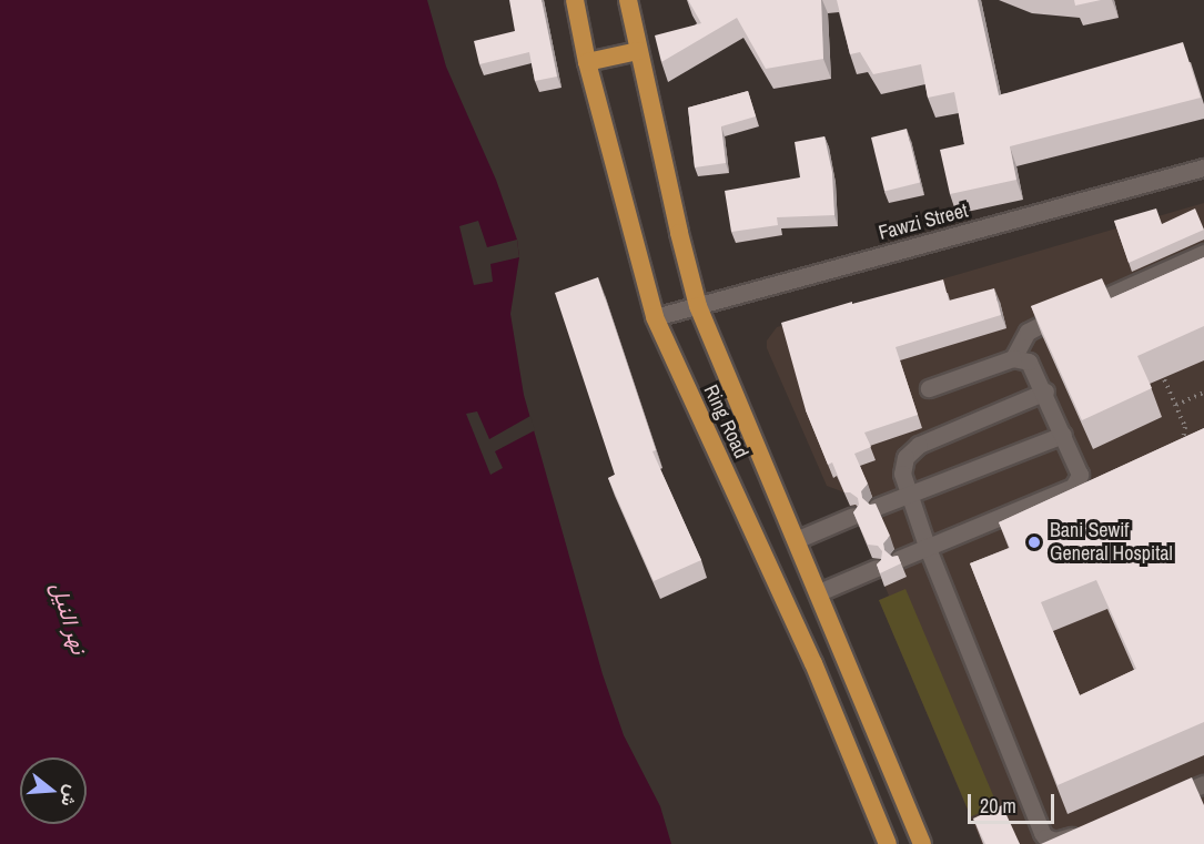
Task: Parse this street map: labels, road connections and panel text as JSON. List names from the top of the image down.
{
  "streets": {
    "highway": ["Ring Road"],
    "street": ["Fawzi Street"]
  },
  "crossings": [
    ["Fawzi Street", "Ring Road"]
  ],
  "water": ["نهر النيل"],
  "places": ["Bani Sewif General Hospital"],
  "scale_bar": "20 m",
  "north": "right"
}
